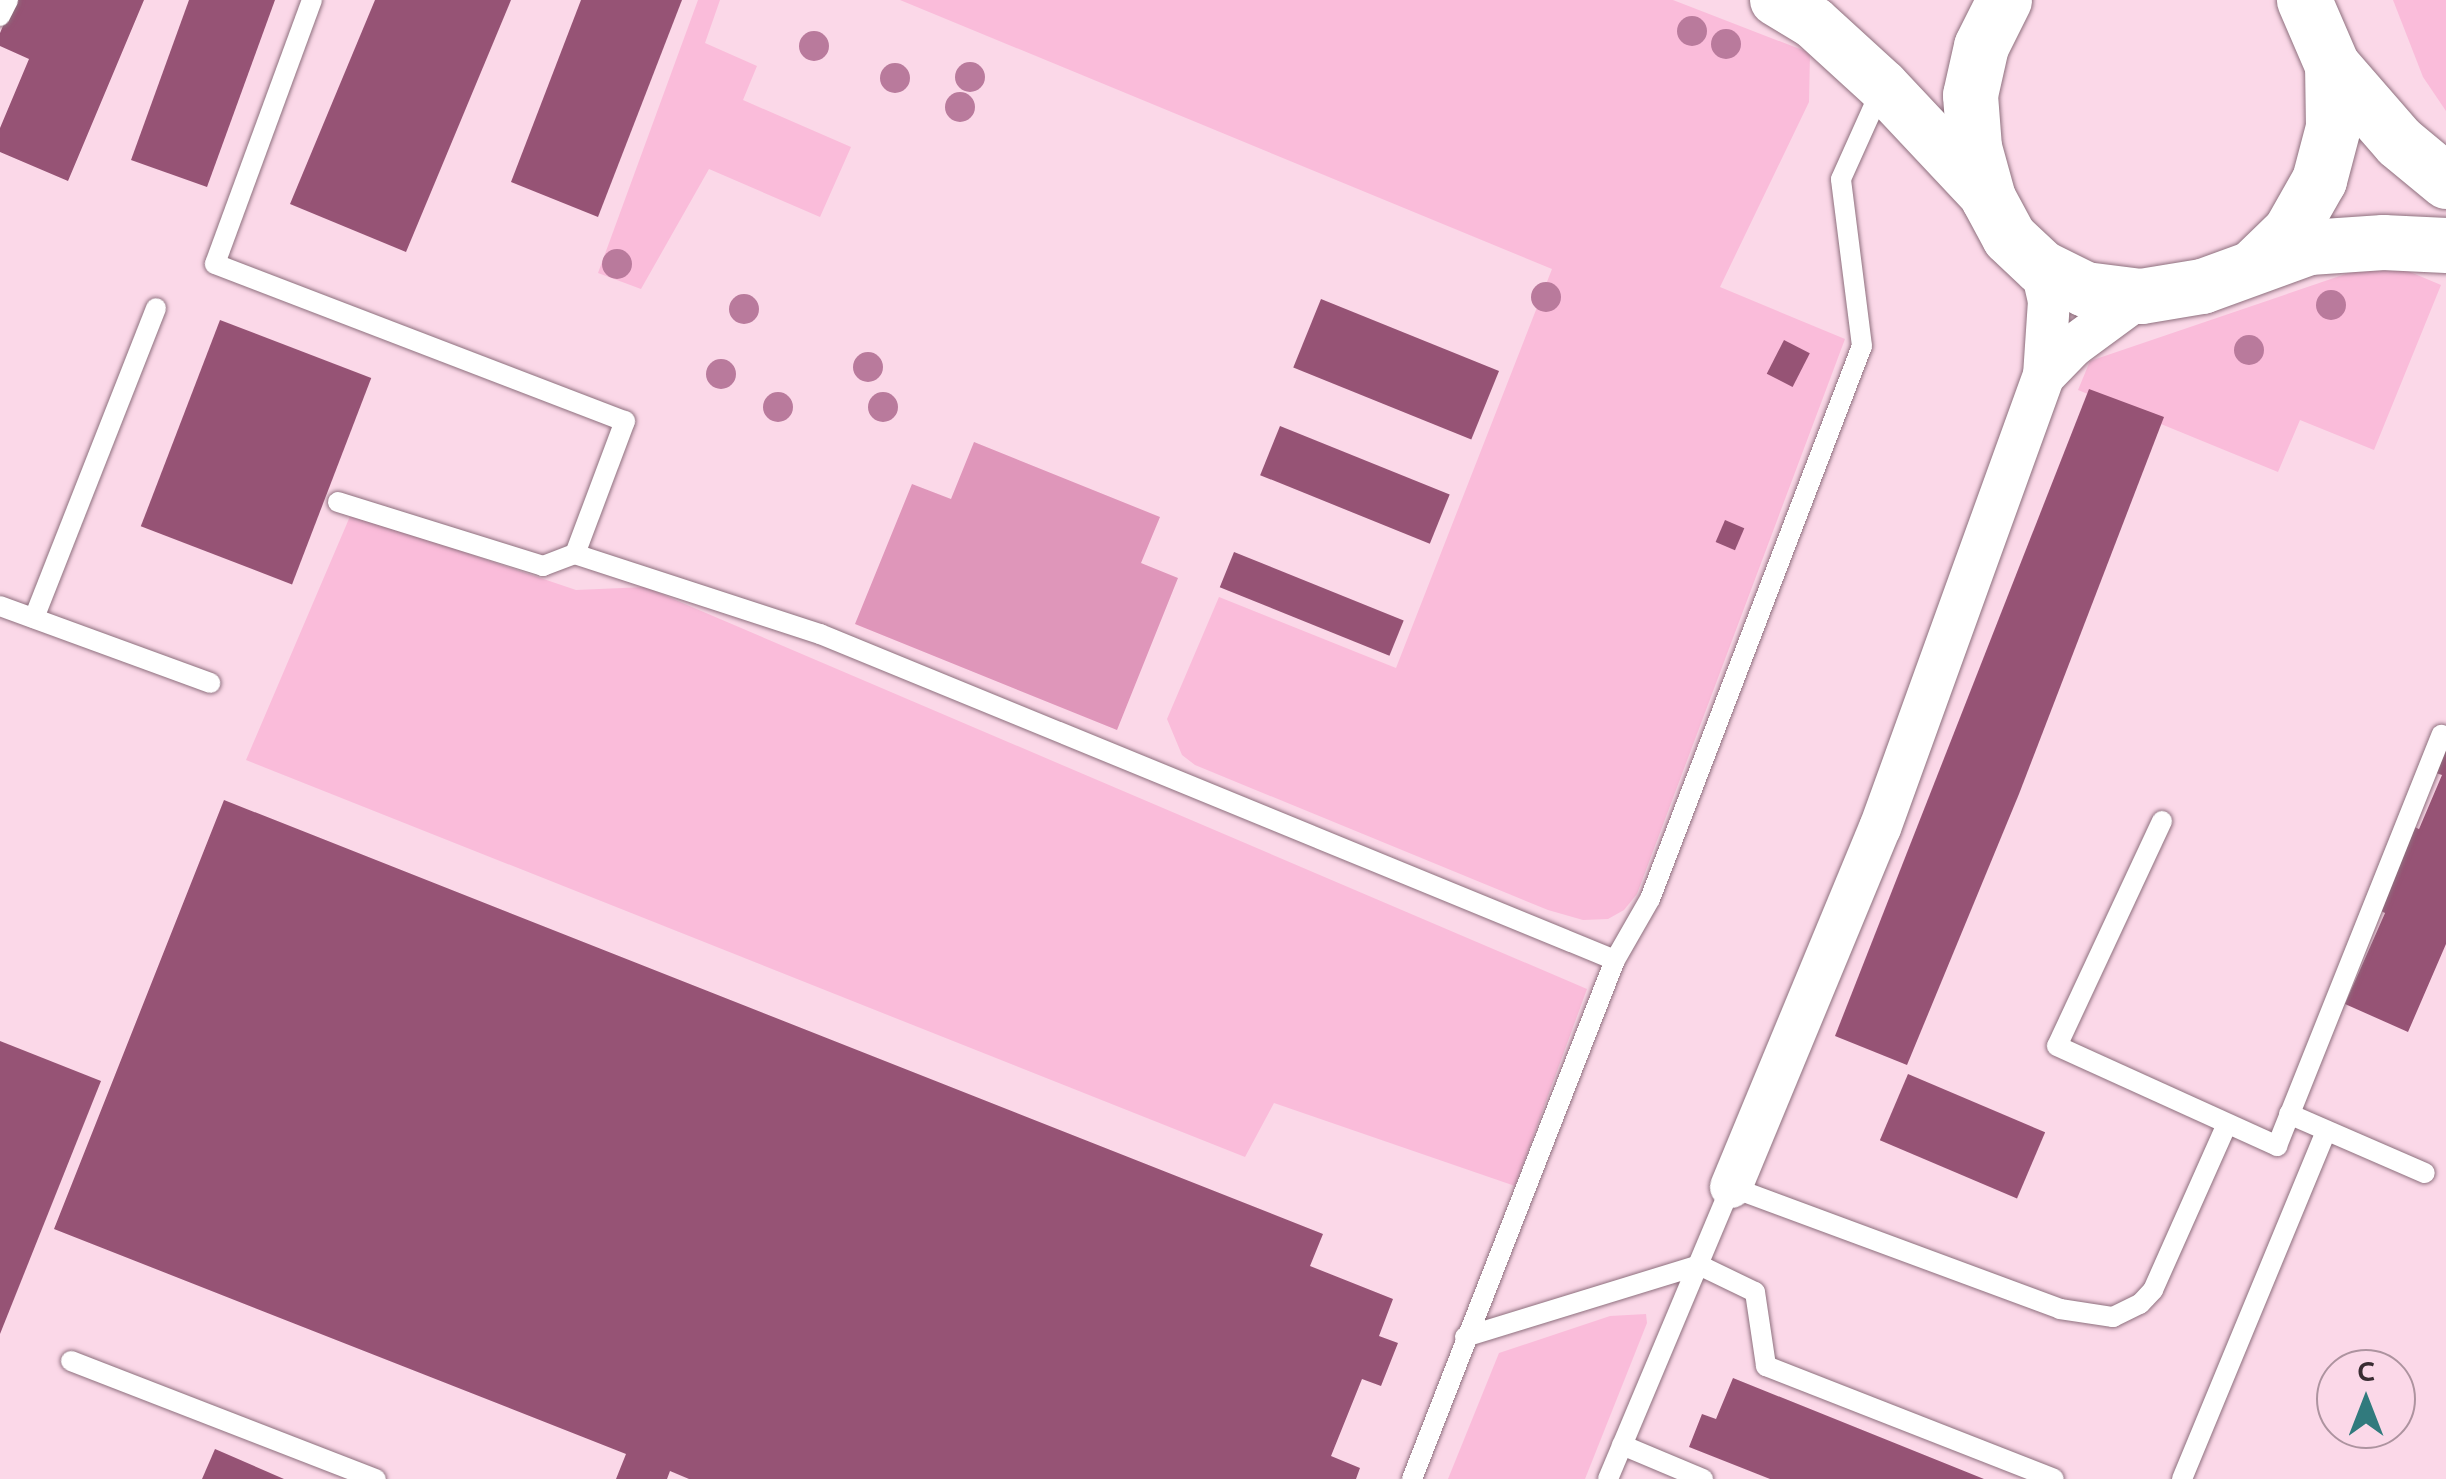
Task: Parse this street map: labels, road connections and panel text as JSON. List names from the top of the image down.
{
  "north": "top"
}
